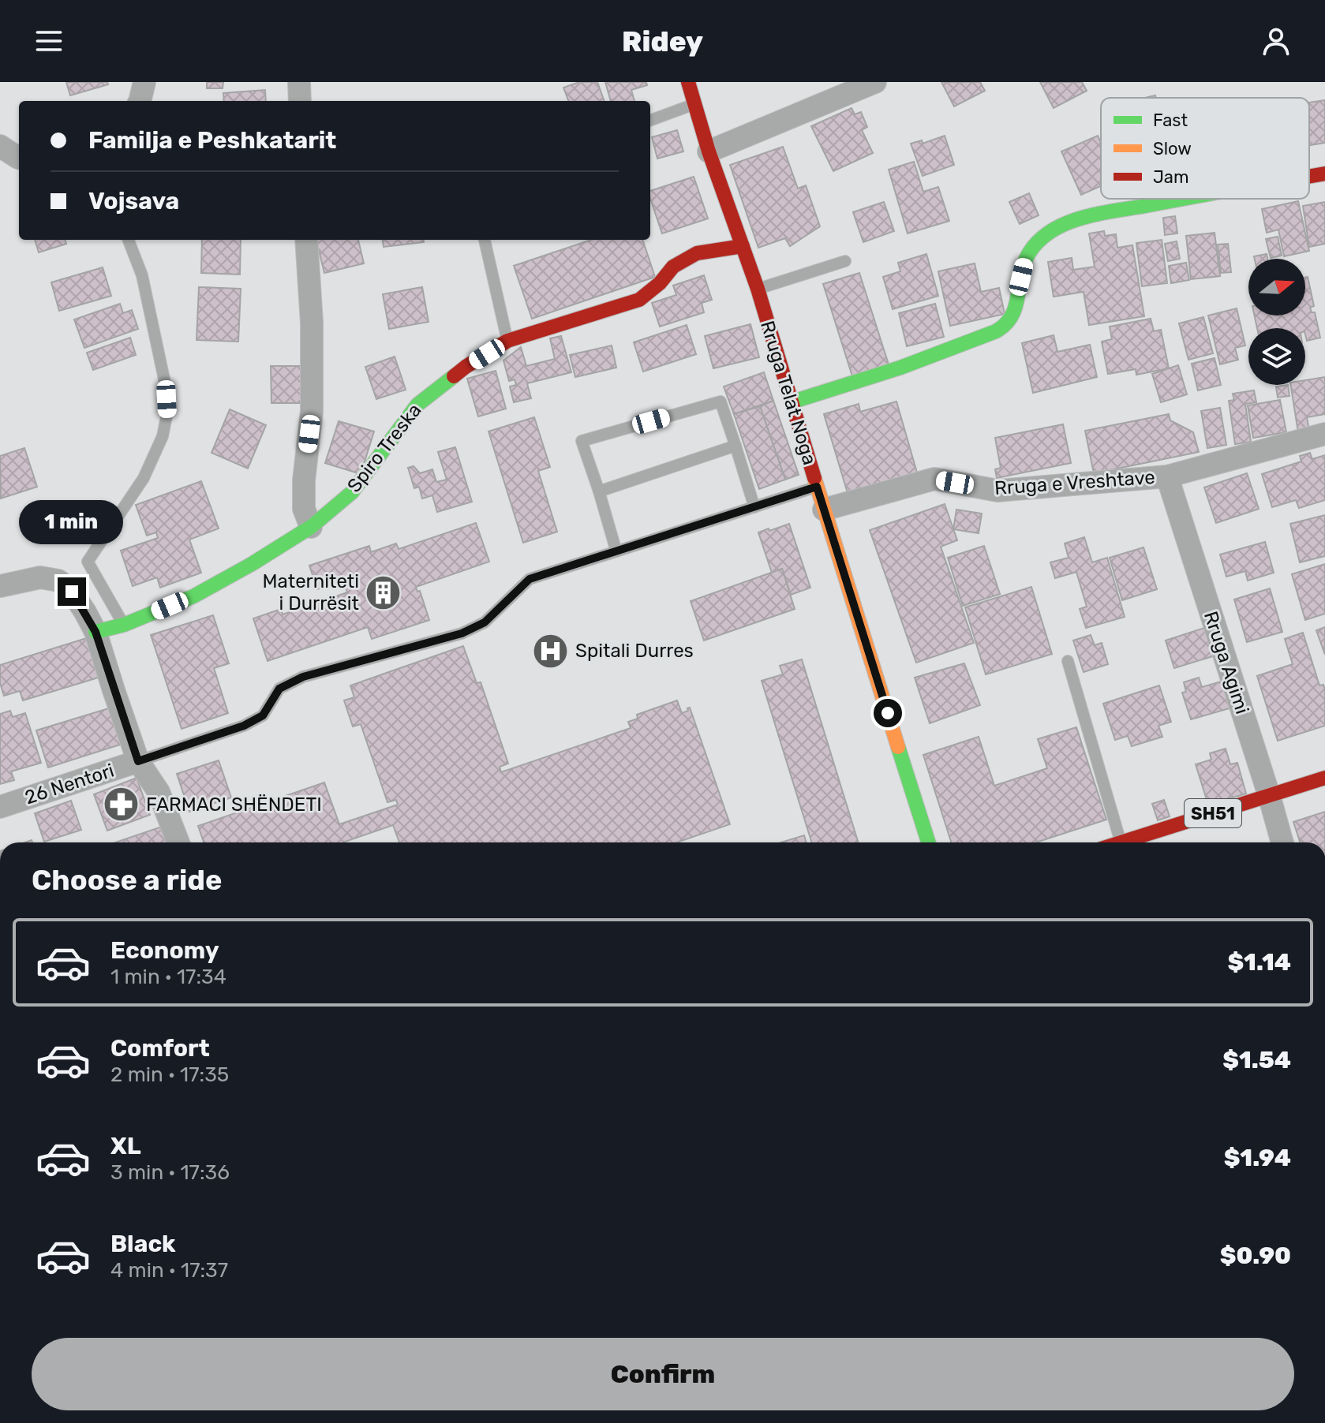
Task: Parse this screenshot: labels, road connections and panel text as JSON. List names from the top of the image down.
{
  "streets": {
    "street": [
      "Rruga Telat Noga",
      "Spiro Treska",
      "Rruga e Vreshtave",
      "Rruga Agimi",
      "26 Nentori",
      "SH51"
    ]
  },
  "crossings": [
    ["Rruga Telat Noga", "Spiro Treska"],
    ["Rruga Telat Noga", "Rruga e Vreshtave"],
    ["Rruga e Vreshtave", "Rruga Agimi"],
    ["Rruga Agimi", "SH51"]
  ],
  "places": {
    "building": ["Materniteti i Durrësit"],
    "hospital": ["Spitali Durres"],
    "pharmacy": ["FARMACI SHËNDETI"]
  },
  "legend": ["Fast", "Slow", "Jam"],
  "north": "right",
  "page": {
    "header": "Ridey",
    "banner": ["Familja e Peshkatarit", "Vojsava"],
    "bubble": "1 min",
    "heading": "Choose a ride",
    "list": [
      {
        "name": "Economy",
        "note": "1 min · 17:34",
        "value": "$1.14"
      },
      {
        "name": "Comfort",
        "note": "2 min · 17:35",
        "value": "$1.54"
      },
      {
        "name": "XL",
        "note": "3 min · 17:36",
        "value": "$1.94"
      },
      {
        "name": "Black",
        "note": "4 min · 17:37",
        "value": "$0.90"
      }
    ],
    "buttons": "Confirm"
  }
}
